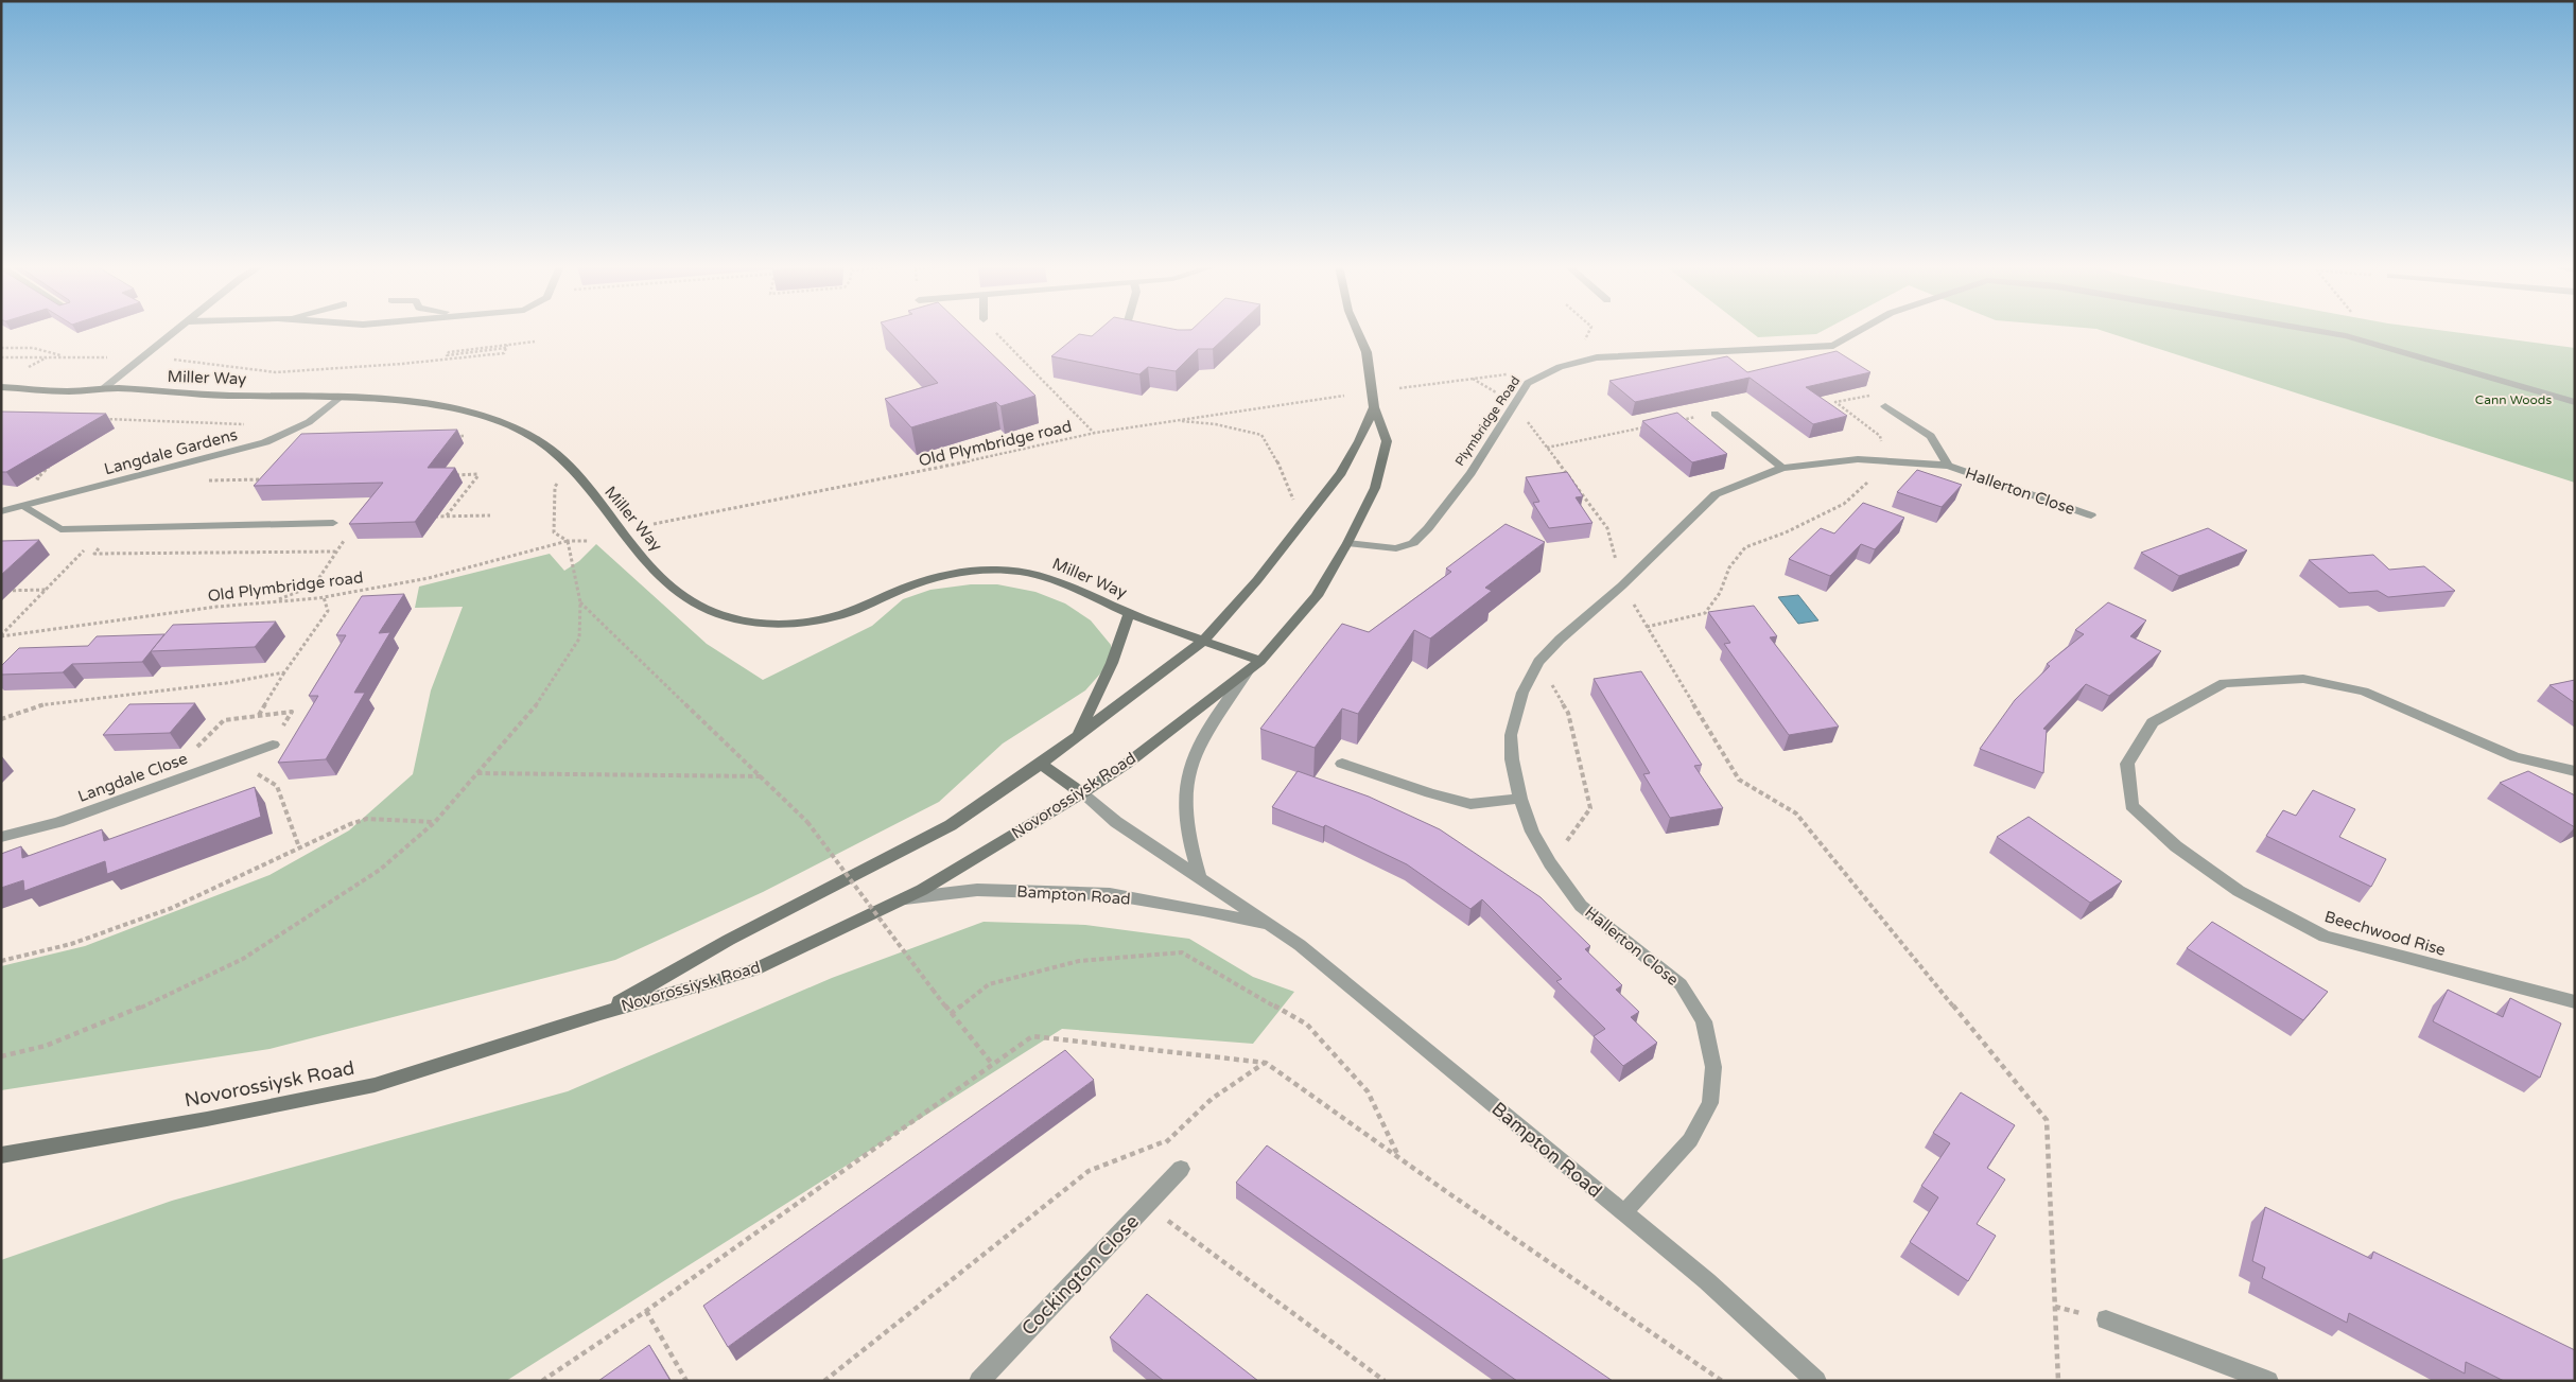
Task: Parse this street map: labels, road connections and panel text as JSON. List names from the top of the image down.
{
  "streets": {
    "main road": ["Miller Way", "Novorossiysk Road"],
    "street": [
      "Plymbridge Road",
      "Langdale Gardens",
      "Hallerton Close",
      "Langdale Close",
      "Bampton Road",
      "Beechwood Rise",
      "Cockington Close"
    ],
    "path": ["Old Plymbridge road"]
  },
  "crossings": [
    ["Miller Way", "Langdale Gardens"],
    ["Miller Way", "Novorossiysk Road"],
    ["Plymbridge Road", "Novorossiysk Road"],
    ["Hallerton Close", "Bampton Road"],
    ["Novorossiysk Road", "Bampton Road"]
  ],
  "parks": ["Cann Woods"]
}
